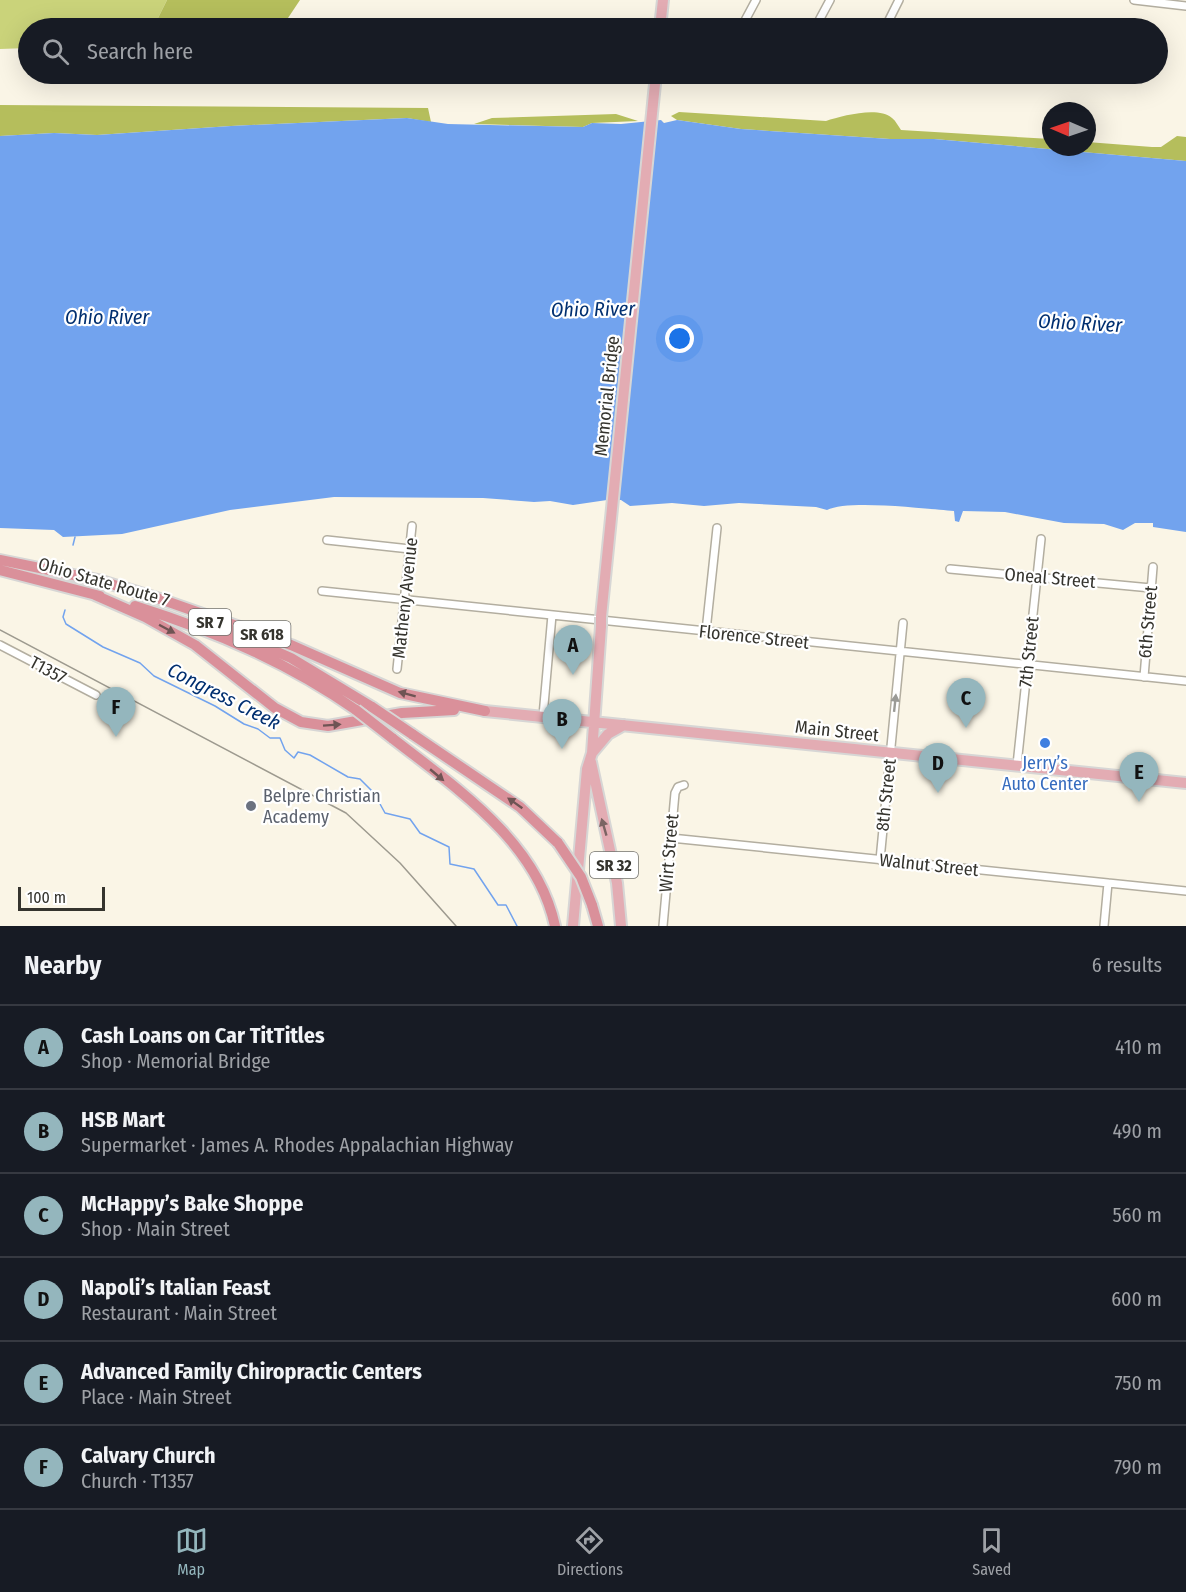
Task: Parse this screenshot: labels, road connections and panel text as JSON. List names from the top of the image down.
{
  "streets": {
    "highway": ["Ohio State Route 7", "SR 7", "SR 618"],
    "main road": ["Memorial Bridge", "Main Street", "SR 32"],
    "street": [
      "Oneal Street",
      "Matheny Avenue",
      "6th Street",
      "Florence Street",
      "7th Street",
      "T1357",
      "8th Street",
      "Wirt Street",
      "Walnut Street"
    ]
  },
  "crossings": [
    ["Memorial Bridge", "Main Street"],
    ["Memorial Bridge", "SR 32"],
    ["Oneal Street", "6th Street"],
    ["Oneal Street", "7th Street"],
    ["Ohio State Route 7", "SR 7"],
    ["Ohio State Route 7", "SR 618"],
    ["Matheny Avenue", "Florence Street"],
    ["SR 7", "SR 618"],
    ["6th Street", "Florence Street"],
    ["SR 618", "Main Street"],
    ["Florence Street", "7th Street"],
    ["Florence Street", "8th Street"],
    ["7th Street", "Main Street"],
    ["Main Street", "8th Street"],
    ["Main Street", "SR 32"],
    ["8th Street", "Walnut Street"],
    ["Wirt Street", "Walnut Street"]
  ],
  "one_way": ["8th Street"],
  "water": ["Ohio River", "Congress Creek"],
  "places": ["Jerry’s Auto Center", "Belpre Christian Academy"],
  "scale_bar": "100 m",
  "north": "left",
  "page": {
    "search": "Search here",
    "pins": [
      "A",
      "C",
      "F",
      "B",
      "D",
      "E"
    ],
    "scale": "100 m",
    "heading": ["Nearby", "6 results"],
    "list": [
      {
        "mark": "A",
        "name": "Cash Loans on Car TitTitles",
        "note": "Shop · Memorial Bridge",
        "value": "410 m"
      },
      {
        "mark": "B",
        "name": "HSB Mart",
        "note": "Supermarket · James A. Rhodes Appalachian Highway",
        "value": "490 m"
      },
      {
        "mark": "C",
        "name": "McHappy’s Bake Shoppe",
        "note": "Shop · Main Street",
        "value": "560 m"
      },
      {
        "mark": "D",
        "name": "Napoli’s Italian Feast",
        "note": "Restaurant · Main Street",
        "value": "600 m"
      },
      {
        "mark": "E",
        "name": "Advanced Family Chiropractic Centers",
        "note": "Place · Main Street",
        "value": "750 m"
      },
      {
        "mark": "F",
        "name": "Calvary Church",
        "note": "Church · T1357",
        "value": "790 m"
      }
    ],
    "nav": ["Map", "Directions", "Saved"]
  }
}
